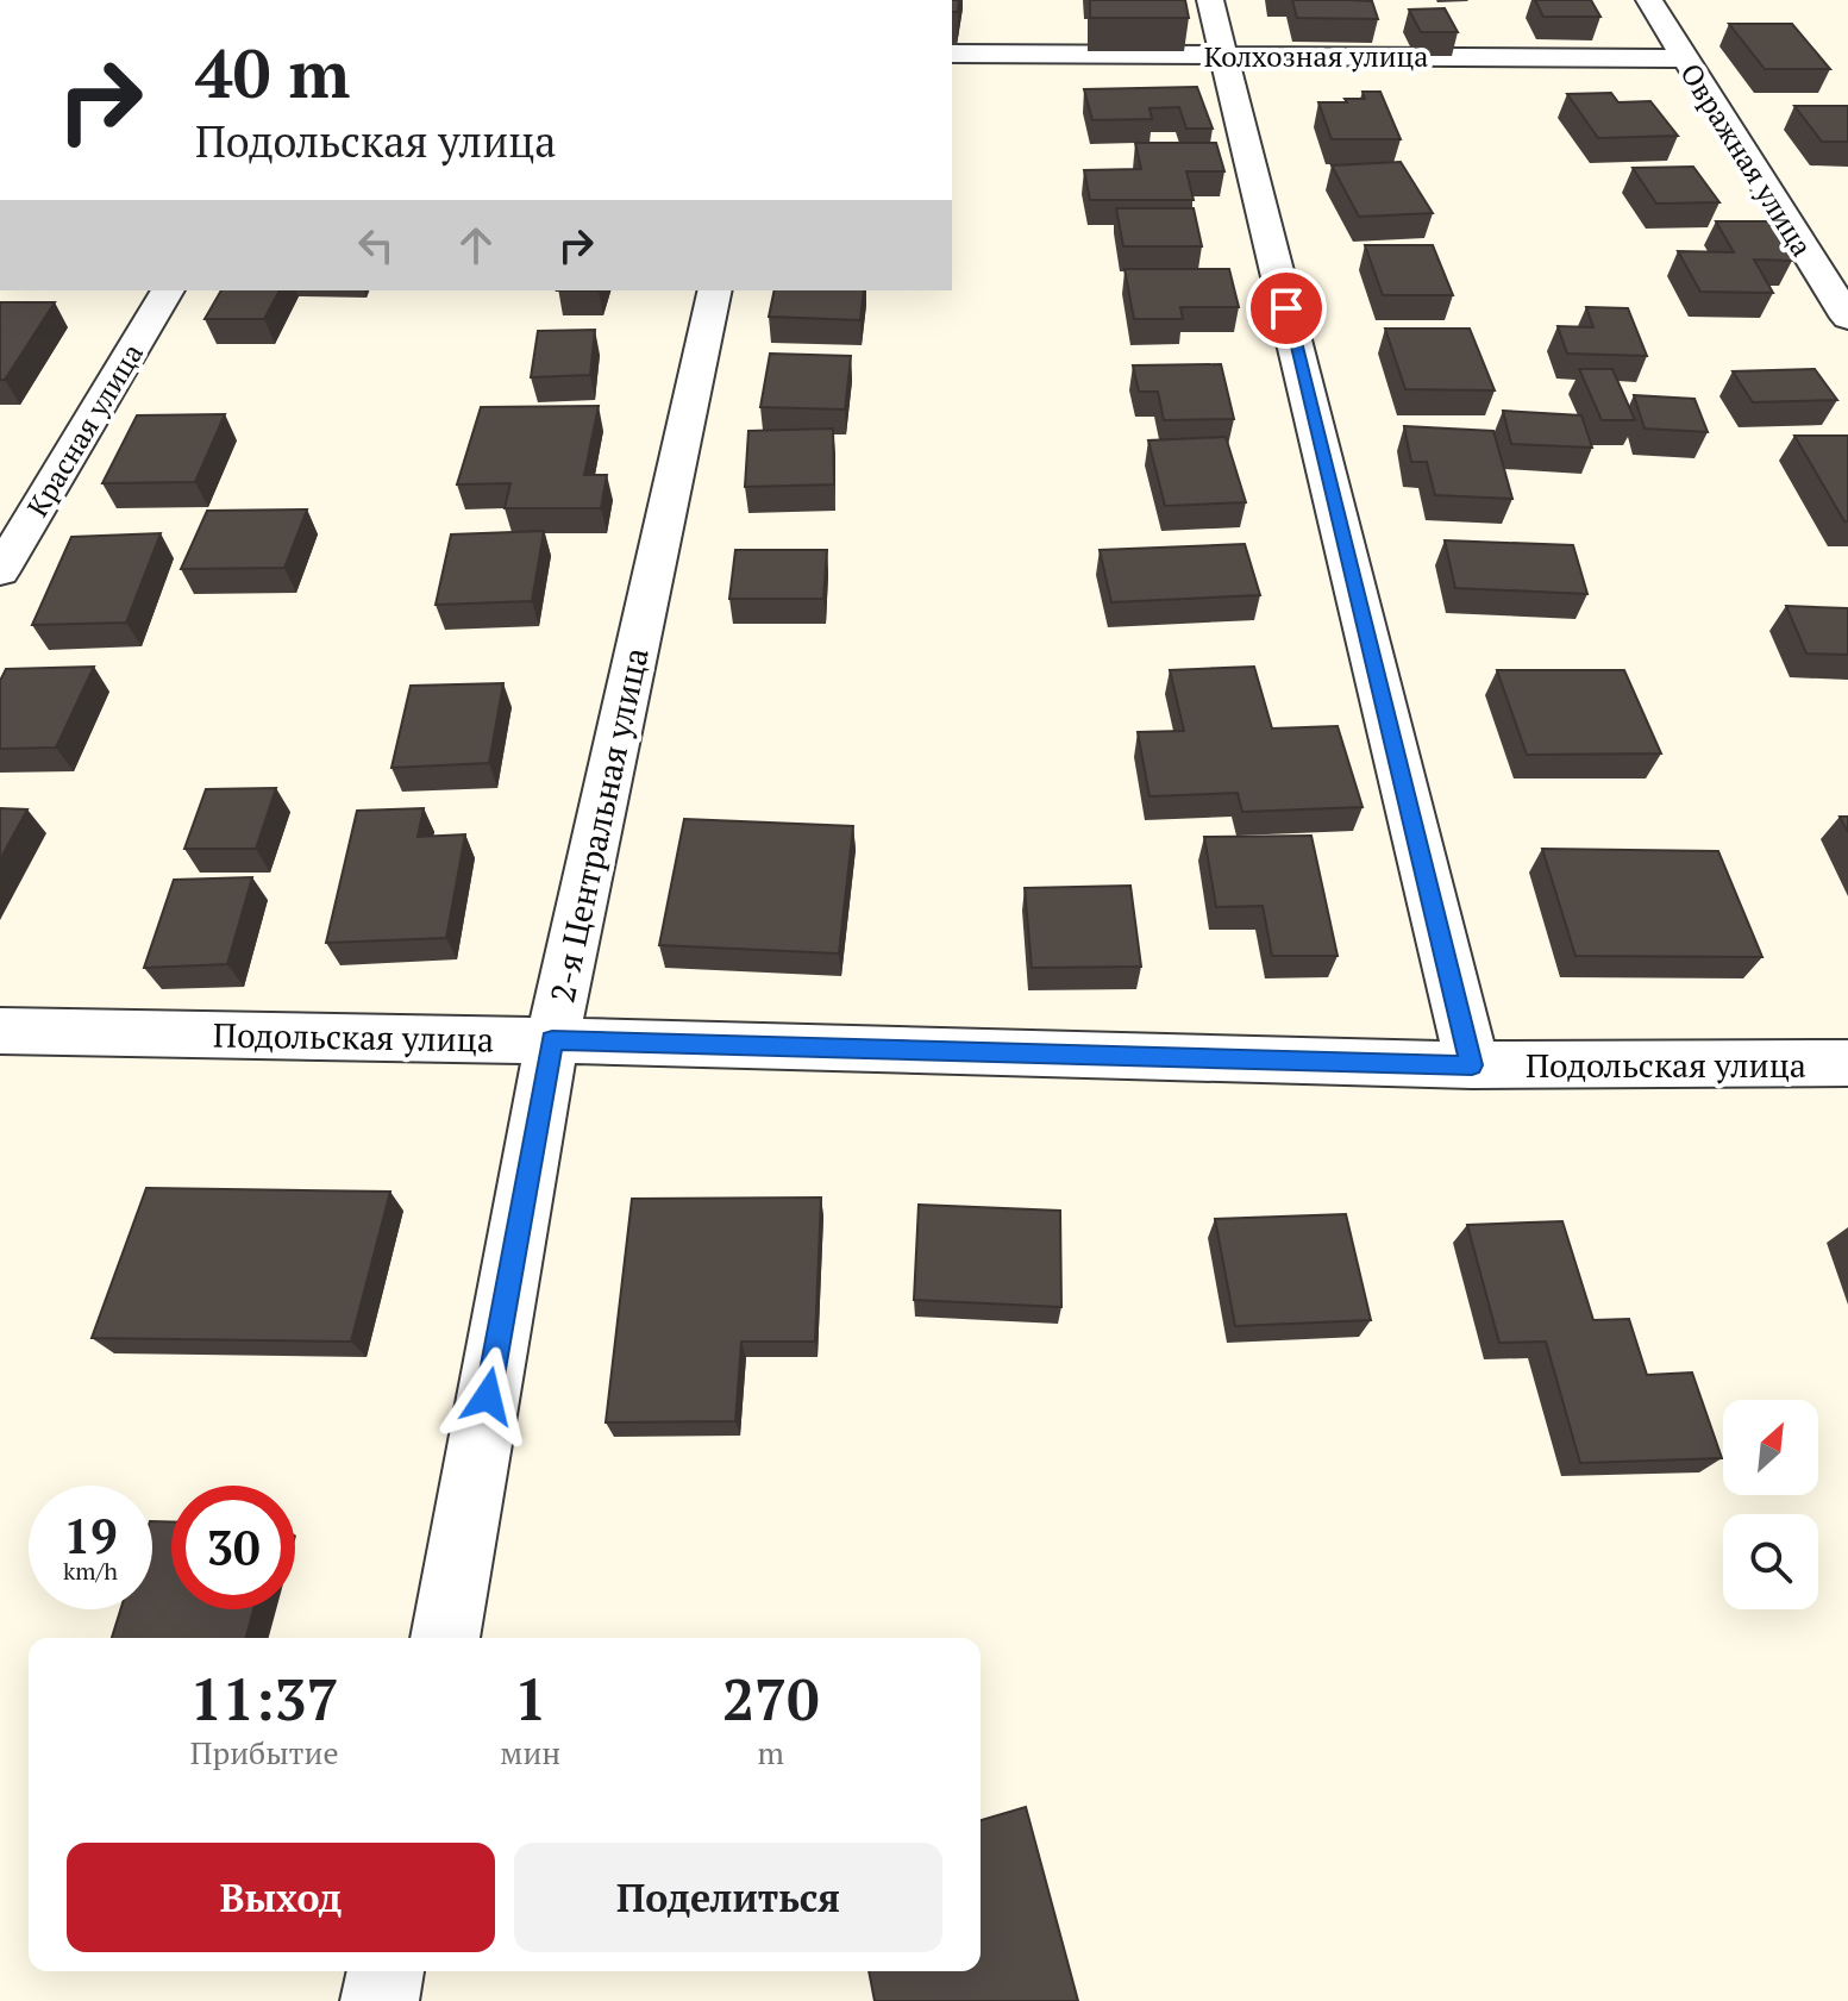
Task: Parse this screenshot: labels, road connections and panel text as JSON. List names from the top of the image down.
{
  "streets": {
    "street": [
      "Колхозная улица",
      "Овражная улица",
      "Красная улица",
      "2-я Центральная улица",
      "Подольская улица"
    ]
  },
  "crossings": [
    ["Колхозная улица", "Овражная улица"],
    ["2-я Центральная улица", "Подольская улица"]
  ],
  "north": "top right",
  "page": {
    "turn": ["40 m", "Подольская улица"],
    "speed": "19 km/h",
    "limit": "30",
    "eta": [
      "11:37",
      "Прибытие",
      "1",
      "мин",
      "270",
      "m"
    ],
    "buttons": ["Выход", "Поделиться"]
  }
}
